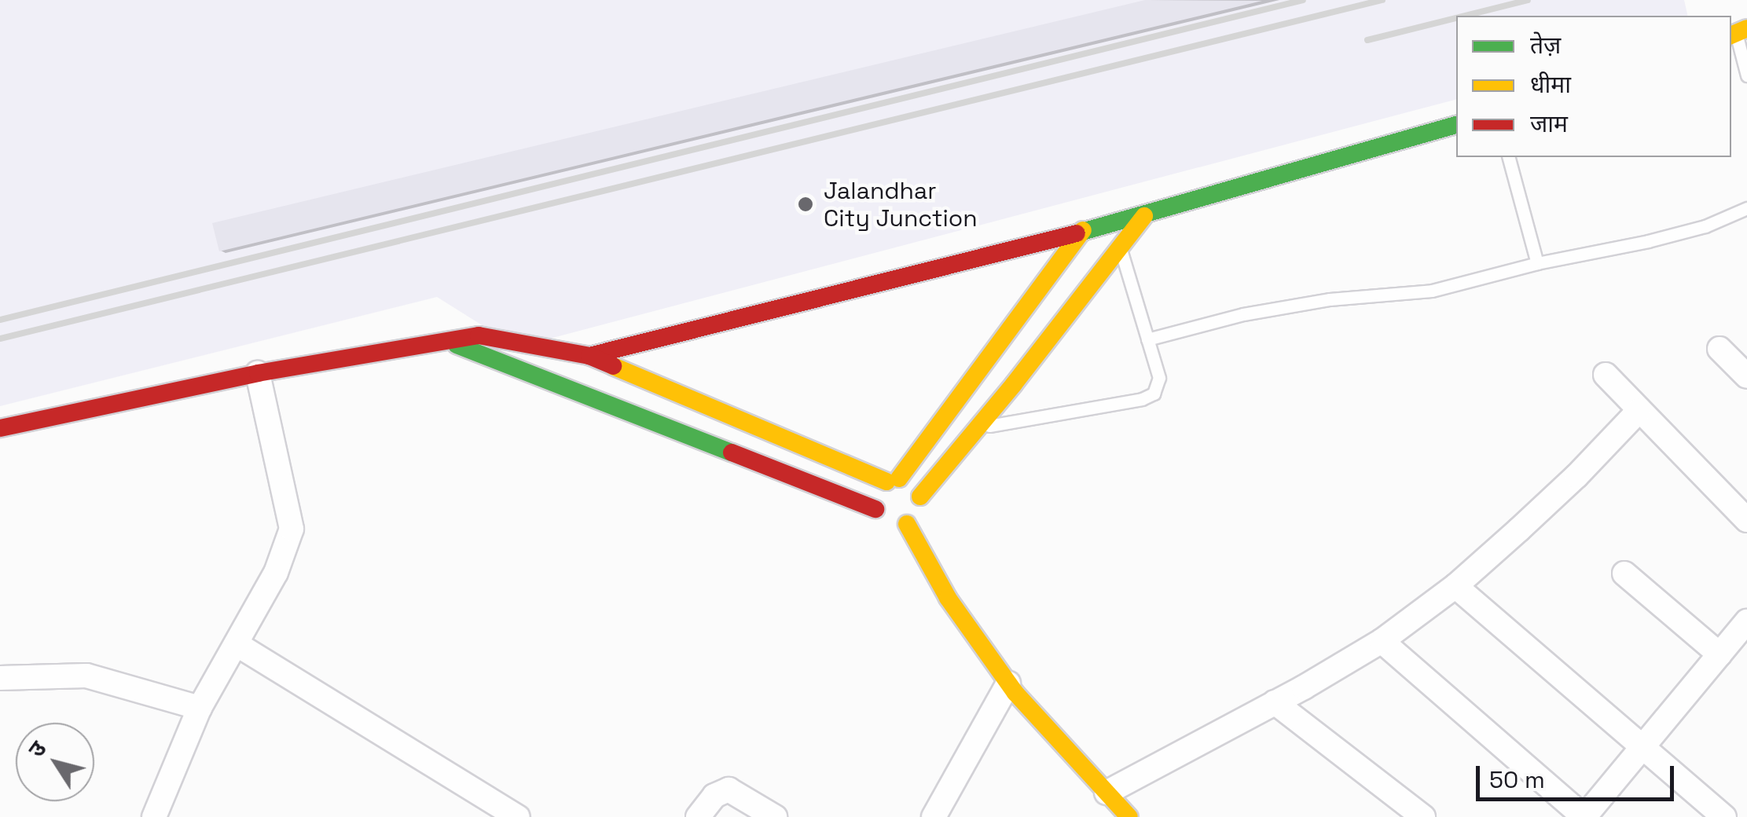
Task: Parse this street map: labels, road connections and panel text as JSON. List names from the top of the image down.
{
  "places": ["Jalandhar City Junction"],
  "legend": ["तेज़", "धीमा", "जाम"],
  "scale_bar": "50 m",
  "north": "top left"
}
